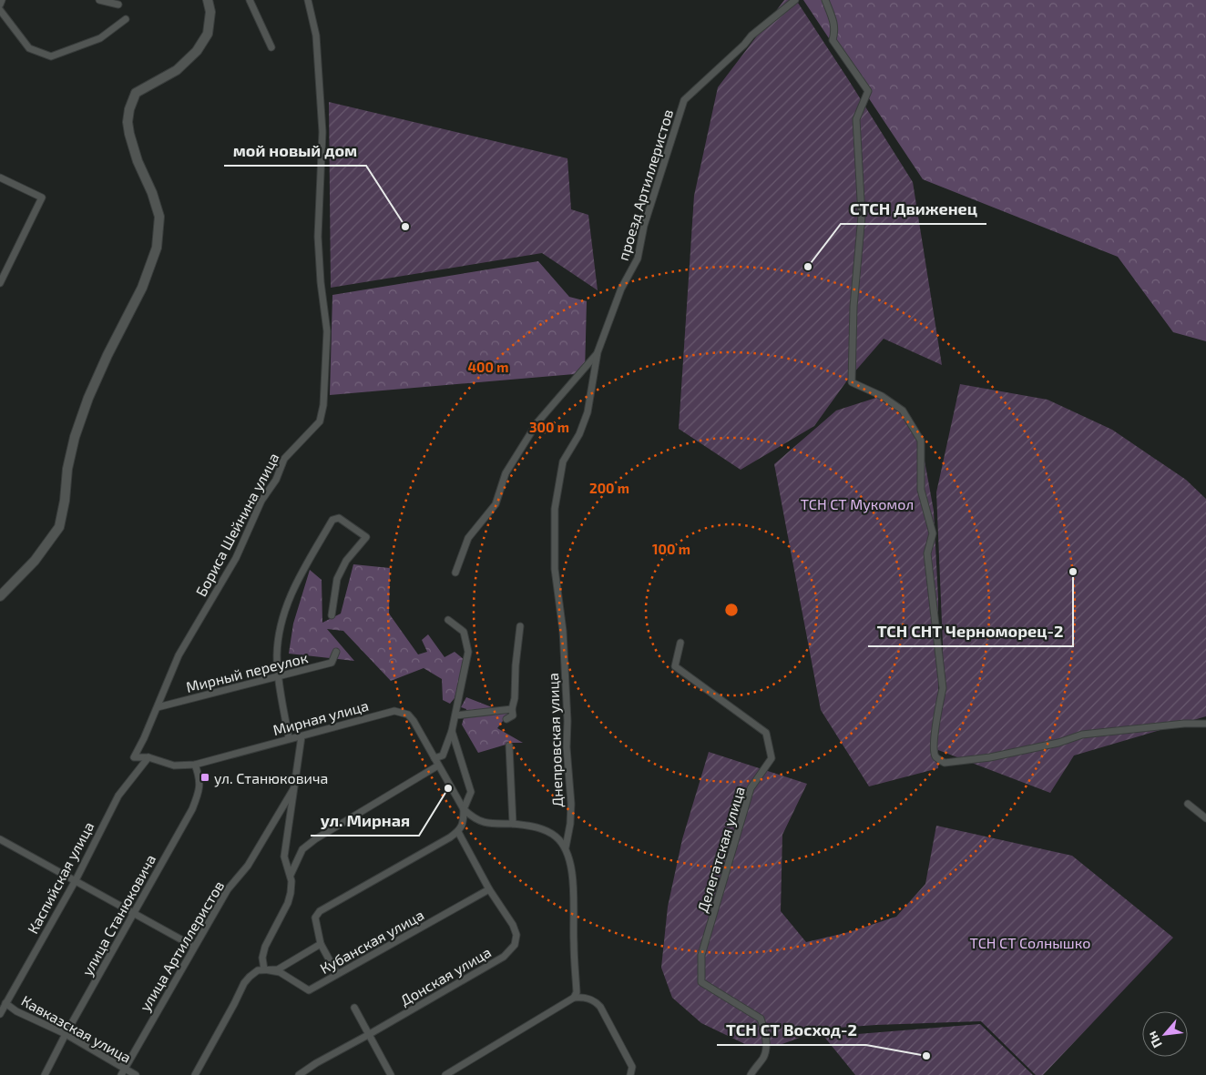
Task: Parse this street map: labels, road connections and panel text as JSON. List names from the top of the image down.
{
  "streets": {
    "street": [
      "проезд Артиллеристов",
      "Бориса Шейнина улица",
      "Мирный переулок",
      "Мирная улица",
      "Днепровская улица",
      "Делегатская улица",
      "Каспийская улица",
      "улица Станюковича",
      "Кубанская улица",
      "улица Артиллеристов",
      "Донская улица",
      "Кавказская улица"
    ]
  },
  "crossings": [
    ["проезд Артиллеристов", "Днепровская улица"],
    ["Бориса Шейнина улица", "Мирный переулок"],
    ["Бориса Шейнина улица", "Мирная улица"],
    ["Мирная улица", "Днепровская улица"],
    ["Мирная улица", "Каспийская улица"],
    ["Мирная улица", "улица Станюковича"],
    ["Каспийская улица", "Кавказская улица"],
    ["улица Станюковича", "Кавказская улица"],
    ["Кубанская улица", "Донская улица"],
    ["улица Артиллеристов", "Кавказская улица"]
  ],
  "parks": ["ТСН СТ Мукомол", "ТСН СТ Солнышко"],
  "places": {
    "other": [
      "мой новый дом",
      "СТСН Движенец",
      "ТСН СНТ Черноморец-2",
      "ул. Мирная",
      "ТСН СТ Восход-2"
    ],
    "transit": ["ул. Станюковича"]
  },
  "north": "bottom left",
  "rings": [
    "400 m",
    "300 m",
    "200 m",
    "100 m"
  ]
}
